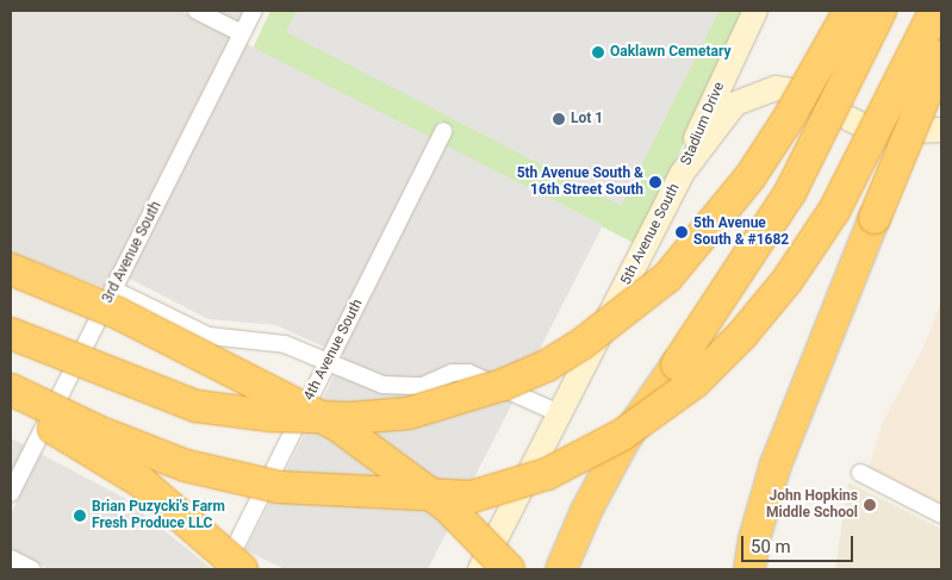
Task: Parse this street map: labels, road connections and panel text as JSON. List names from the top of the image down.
{
  "streets": {
    "street": [
      "Stadium Drive",
      "5th Avenue South",
      "3rd Avenue South",
      "4th Avenue South"
    ]
  },
  "crossings": [
    ["Stadium Drive", "5th Avenue South"]
  ],
  "places": [
    "Oaklawn Cemetary",
    "Lot 1",
    "5th Avenue South & 16th Street South",
    "5th Avenue South & #1682",
    "John Hopkins Middle School",
    "Brian Puzycki's Farm Fresh Produce LLC"
  ],
  "scale_bar": "50 m"
}
